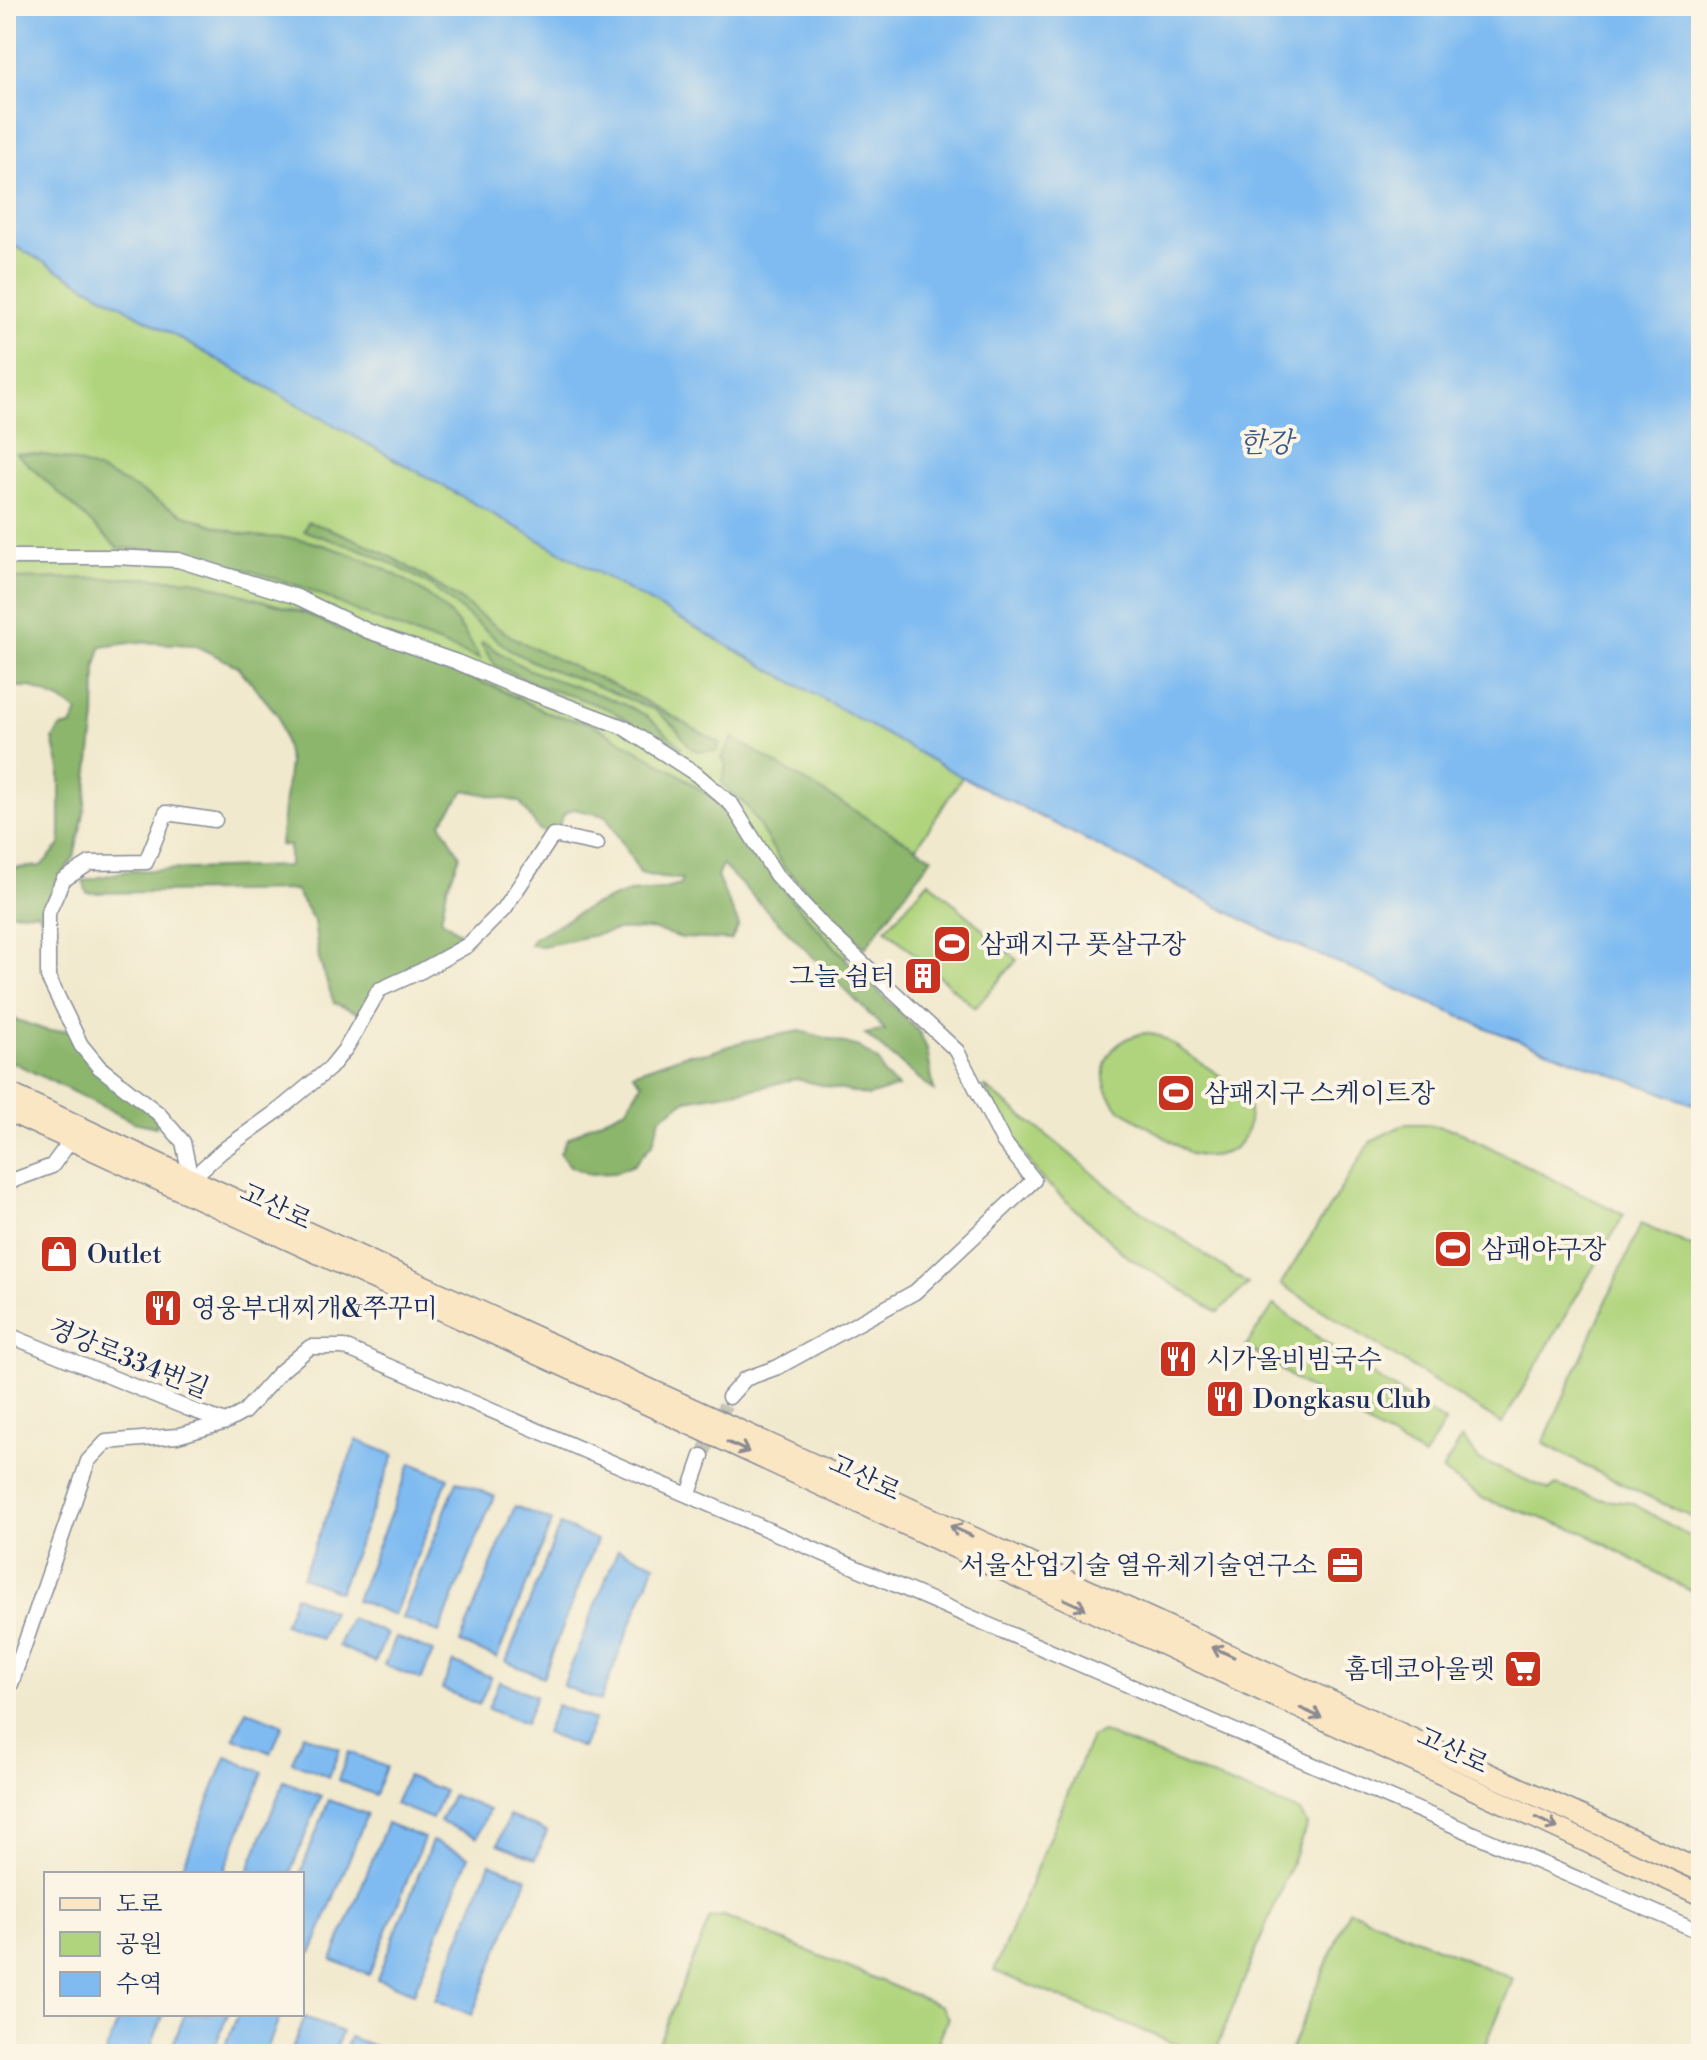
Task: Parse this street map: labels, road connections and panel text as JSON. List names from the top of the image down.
{
  "streets": {
    "street": ["고산로", "경강로334번길"]
  },
  "water": ["한강"],
  "places": {
    "sports": ["삼패지구 풋살구장", "삼패지구 스케이트장", "삼패야구장"],
    "building": ["그늘 쉼터"],
    "shop": ["Outlet"],
    "restaurant": ["영웅부대찌개&쭈꾸미", "시가올비빔국수", "Dongkasu Club"],
    "office": ["서울산업기술 열유체기술연구소"],
    "supermarket": ["홈데코아울렛"]
  },
  "legend": ["도로", "공원", "수역"]
}
